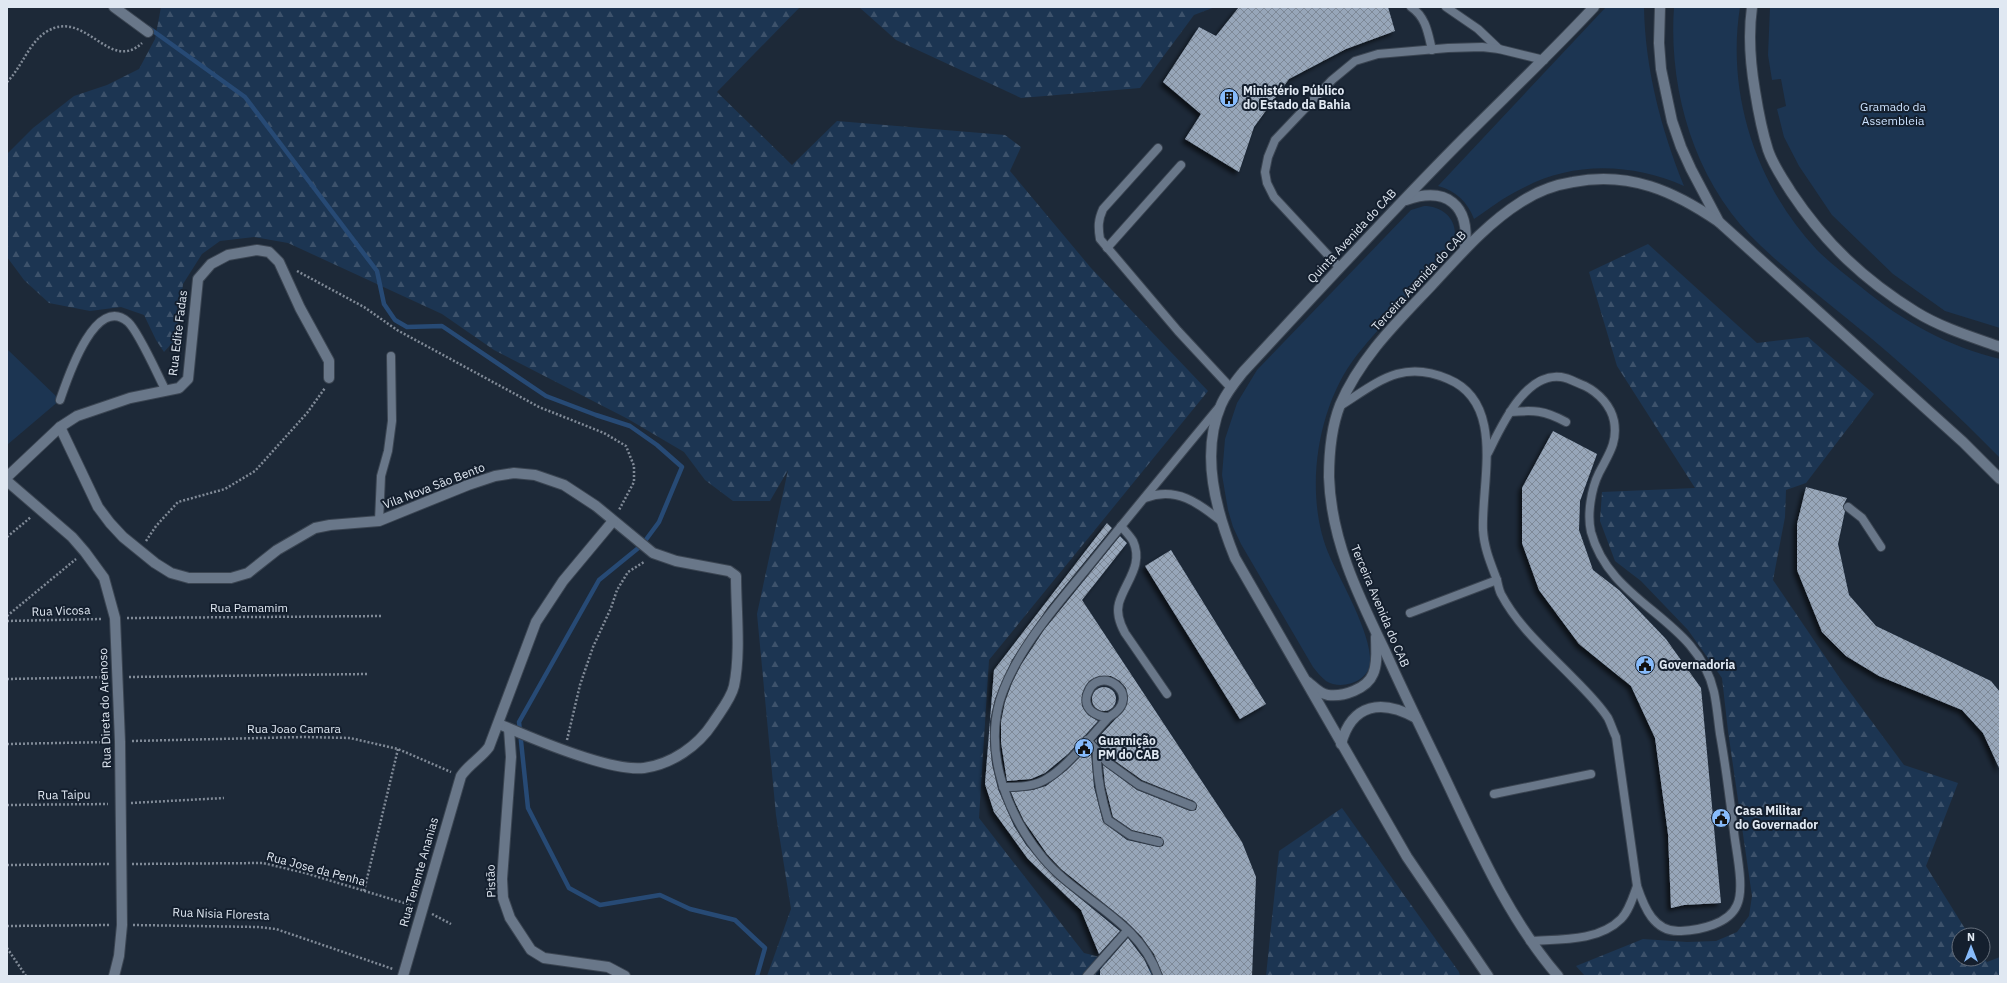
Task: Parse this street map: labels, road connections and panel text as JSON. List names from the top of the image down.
{
  "streets": {
    "main road": [
      "Quinta Avenida do CAB",
      "Terceira Avenida do CAB",
      "Rua Edite Fadas",
      "Vila Nova São Bento",
      "Rua Direta do Arenoso",
      "Rua Tenente Ananias",
      "Pistão"
    ],
    "path": [
      "Rua Pamamim",
      "Rua Vicosa",
      "Rua Joao Camara",
      "Rua Taipu",
      "Rua Jose da Penha",
      "Rua Nisia Floresta"
    ]
  },
  "crossings": [
    ["Rua Edite Fadas", "Vila Nova São Bento"],
    ["Rua Pamamim", "Rua Vicosa"],
    ["Rua Pamamim", "Rua Direta do Arenoso"],
    ["Rua Vicosa", "Rua Direta do Arenoso"],
    ["Rua Direta do Arenoso", "Rua Joao Camara"],
    ["Rua Direta do Arenoso", "Rua Taipu"],
    ["Rua Direta do Arenoso", "Rua Jose da Penha"],
    ["Rua Direta do Arenoso", "Rua Nisia Floresta"],
    ["Rua Joao Camara", "Rua Tenente Ananias"],
    ["Rua Jose da Penha", "Rua Tenente Ananias"],
    ["Rua Tenente Ananias", "Rua Nisia Floresta"]
  ],
  "parks": ["Gramado da Assembleia"],
  "places": {
    "building": ["Ministério Público do Estado da Bahia"],
    "public building": ["Governadoria", "Guarnição PM do CAB", "Casa Militar do Governador"]
  },
  "north": "top"
}
